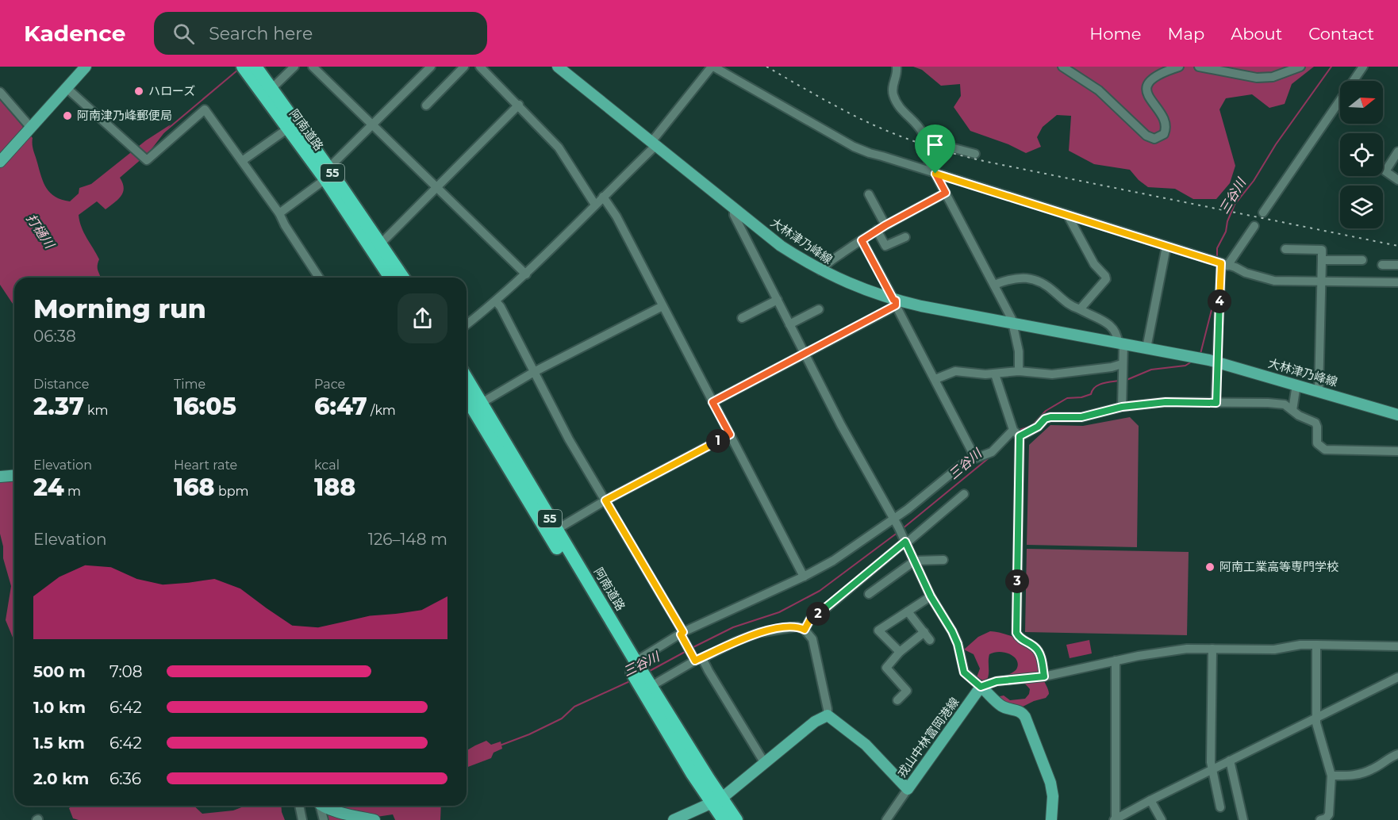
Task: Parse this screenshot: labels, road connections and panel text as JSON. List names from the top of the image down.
{
  "streets": {
    "highway": ["阿南道路", "55"],
    "main road": ["大林津乃峰線", "戎山中林富岡港線"]
  },
  "water": ["三谷川", "打樋川"],
  "places": ["ハローズ", "阿南津乃峰郵便局", "阿南工業高等専門学校"],
  "north": "right",
  "page": {
    "header": "Kadence",
    "search": "Search here",
    "nav": [
      "Home",
      "Map",
      "About",
      "Contact"
    ],
    "heading": ["Morning run", "06:38"],
    "pins": [
      "4",
      "1",
      "3",
      "2"
    ],
    "stats": [
      ["Distance", "2.37 km"],
      ["Time", "16:05"],
      ["Pace", "6:47 /km"],
      ["Elevation", "24 m"],
      ["Heart rate", "168 bpm"],
      ["kcal", "188"]
    ],
    "chart": ["Elevation", "126–148 m"],
    "list": [
      {
        "name": "500 m",
        "note": "7:08"
      },
      {
        "name": "1.0 km",
        "note": "6:42"
      },
      {
        "name": "1.5 km",
        "note": "6:42"
      },
      {
        "name": "2.0 km",
        "note": "6:36"
      }
    ]
  }
}
